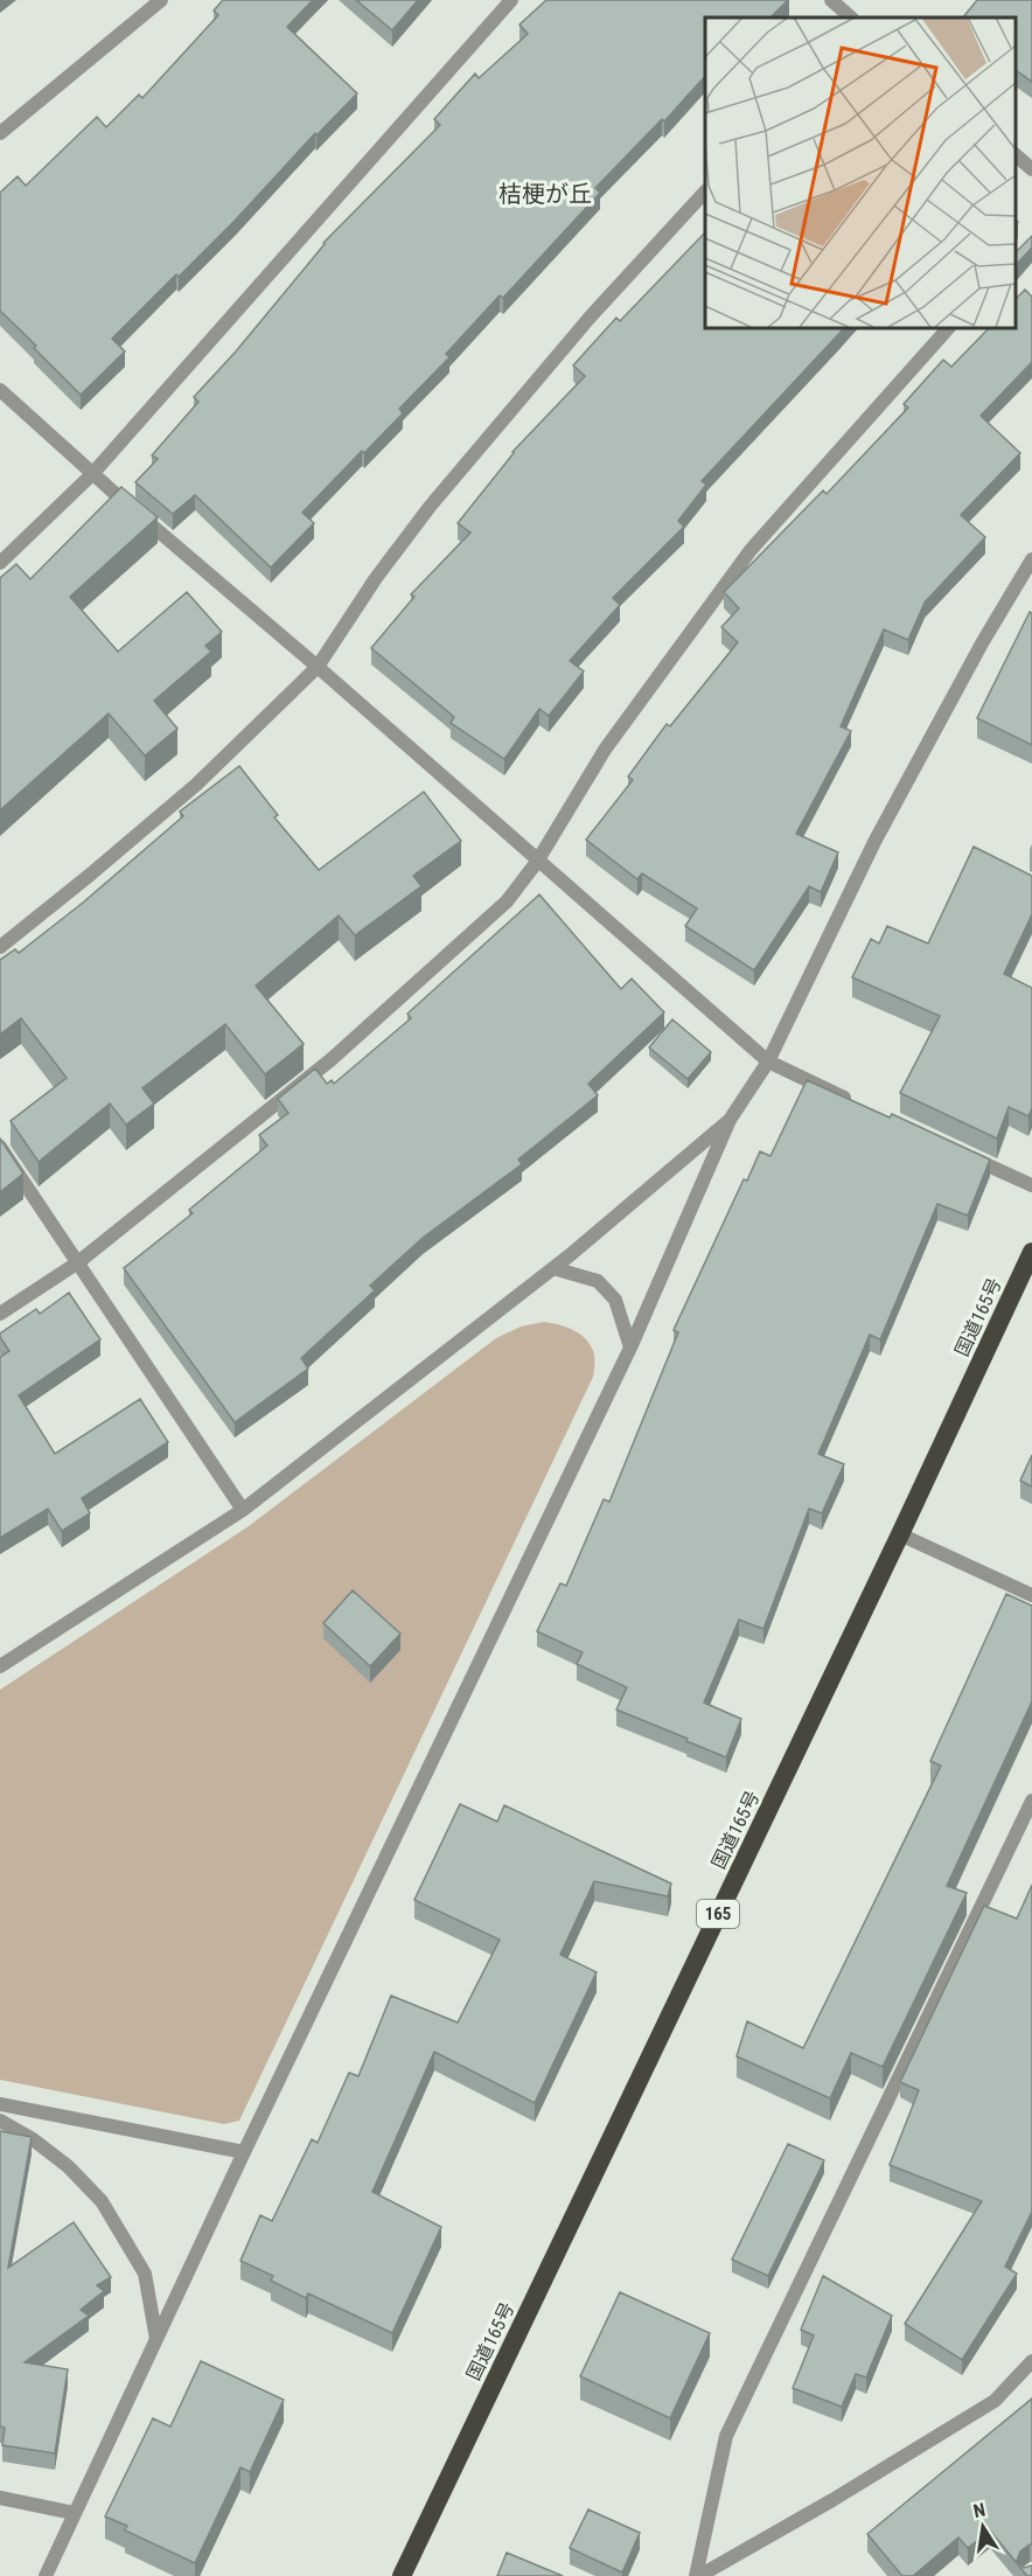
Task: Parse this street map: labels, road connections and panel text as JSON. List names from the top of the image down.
{
  "streets": {
    "highway": ["国道165号", "165"]
  },
  "districts": ["桔梗が丘"],
  "north": "top"
}
